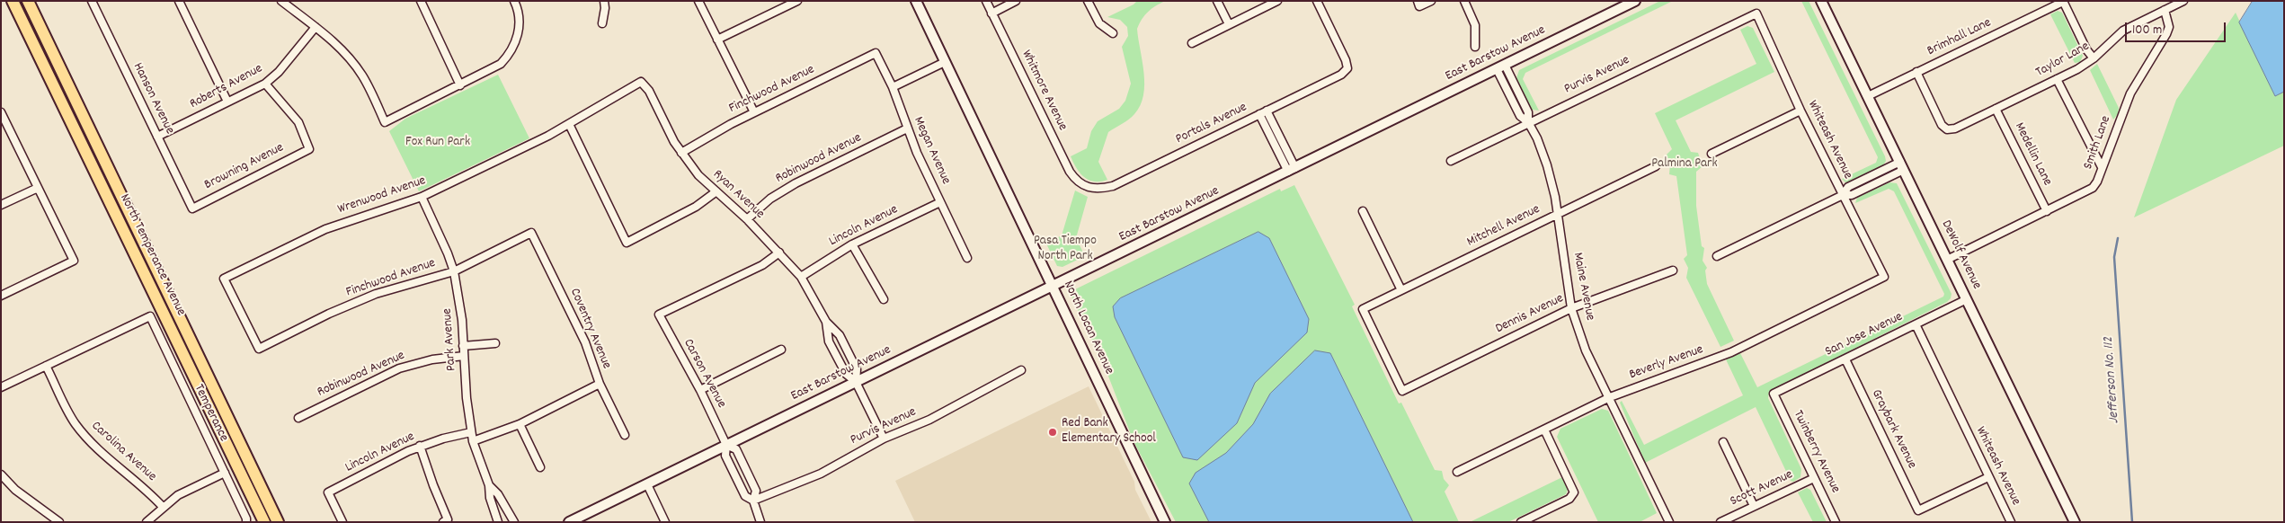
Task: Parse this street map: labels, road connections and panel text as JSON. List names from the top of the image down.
{
  "streets": {
    "main road": ["North Temperance Avenue"],
    "street": [
      "Brimhall Lane",
      "East Barstow Avenue",
      "Taylor Lane",
      "Purvis Avenue",
      "Roberts Avenue",
      "Finchwood Avenue",
      "Whitmore Avenue",
      "Hanson Avenue",
      "Portals Avenue",
      "Whiteash Avenue",
      "Smith Lane",
      "Megan Avenue",
      "Medellin Lane",
      "Robinwood Avenue",
      "Browning Avenue",
      "Ryan Avenue",
      "Wrenwood Avenue",
      "Lincoln Avenue",
      "Mitchell Avenue",
      "DeWolf Avenue",
      "Maine Avenue",
      "Dennis Avenue",
      "North Locan Avenue",
      "Coventry Avenue",
      "San Jose Avenue",
      "Park Avenue",
      "Beverly Avenue",
      "Carson Avenue",
      "Temperance",
      "Graybark Avenue",
      "Carolina Avenue",
      "Twinberry Avenue",
      "Scott Avenue"
    ]
  },
  "crossings": [
    ["Brimhall Lane", "Taylor Lane"],
    ["Brimhall Lane", "DeWolf Avenue"],
    ["East Barstow Avenue", "Ryan Avenue"],
    ["East Barstow Avenue", "Maine Avenue"],
    ["East Barstow Avenue", "North Locan Avenue"],
    ["East Barstow Avenue", "Carson Avenue"],
    ["Taylor Lane", "Smith Lane"],
    ["Taylor Lane", "Medellin Lane"],
    ["Purvis Avenue", "Whiteash Avenue"],
    ["Purvis Avenue", "Maine Avenue"],
    ["Purvis Avenue", "Carson Avenue"],
    ["Roberts Avenue", "Hanson Avenue"],
    ["Roberts Avenue", "Browning Avenue"],
    ["Finchwood Avenue", "Megan Avenue"],
    ["Finchwood Avenue", "Ryan Avenue"],
    ["Finchwood Avenue", "Wrenwood Avenue"],
    ["Finchwood Avenue", "Coventry Avenue"],
    ["Finchwood Avenue", "Park Avenue"],
    ["Whitmore Avenue", "Portals Avenue"],
    ["Hanson Avenue", "Browning Avenue"],
    ["Whiteash Avenue", "San Jose Avenue"],
    ["Whiteash Avenue", "Beverly Avenue"],
    ["Whiteash Avenue", "Graybark Avenue"],
    ["Smith Lane", "Medellin Lane"],
    ["Smith Lane", "DeWolf Avenue"],
    ["Megan Avenue", "Robinwood Avenue"],
    ["Megan Avenue", "Lincoln Avenue"],
    ["Robinwood Avenue", "Ryan Avenue"],
    ["Robinwood Avenue", "Park Avenue"],
    ["Ryan Avenue", "Wrenwood Avenue"],
    ["Ryan Avenue", "Lincoln Avenue"],
    ["Ryan Avenue", "Carson Avenue"],
    ["Wrenwood Avenue", "Park Avenue"],
    ["Lincoln Avenue", "Park Avenue"],
    ["Mitchell Avenue", "Maine Avenue"],
    ["Mitchell Avenue", "Dennis Avenue"],
    ["DeWolf Avenue", "San Jose Avenue"],
    ["Maine Avenue", "Dennis Avenue"],
    ["Maine Avenue", "Beverly Avenue"],
    ["San Jose Avenue", "Graybark Avenue"],
    ["San Jose Avenue", "Twinberry Avenue"],
    ["Temperance", "Carolina Avenue"],
    ["Twinberry Avenue", "Scott Avenue"]
  ],
  "water": ["Jefferson No. 112"],
  "parks": ["Fox Run Park", "Palmina Park", "Pasa Tiempo North Park"],
  "places": ["Red Bank Elementary School"],
  "scale_bar": "100 m"
}
